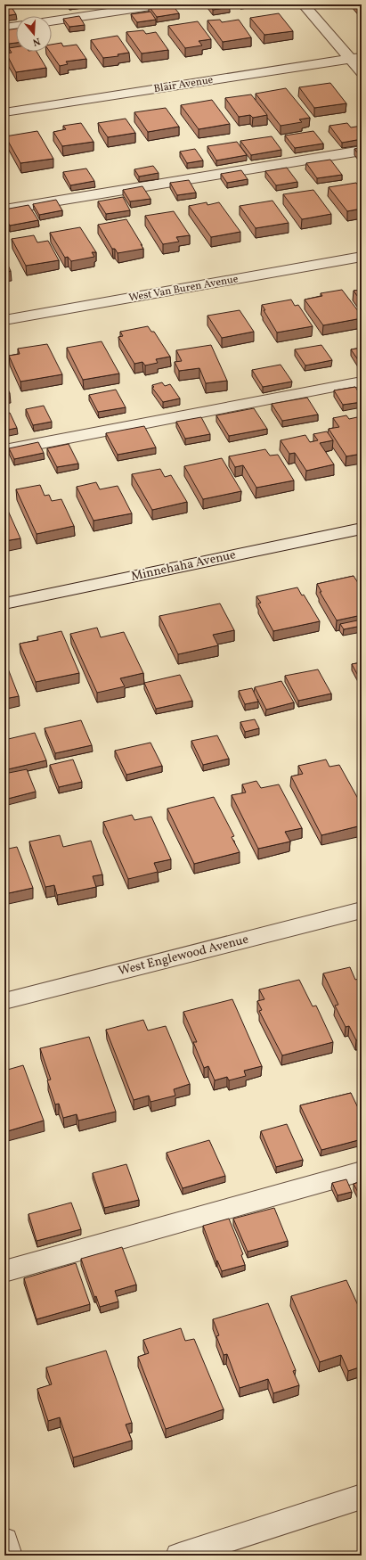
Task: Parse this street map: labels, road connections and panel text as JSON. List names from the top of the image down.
{
  "streets": {
    "street": [
      "Blair Avenue",
      "West Van Buren Avenue",
      "Minnehaha Avenue",
      "West Englewood Avenue"
    ]
  },
  "north": "bottom"
}
